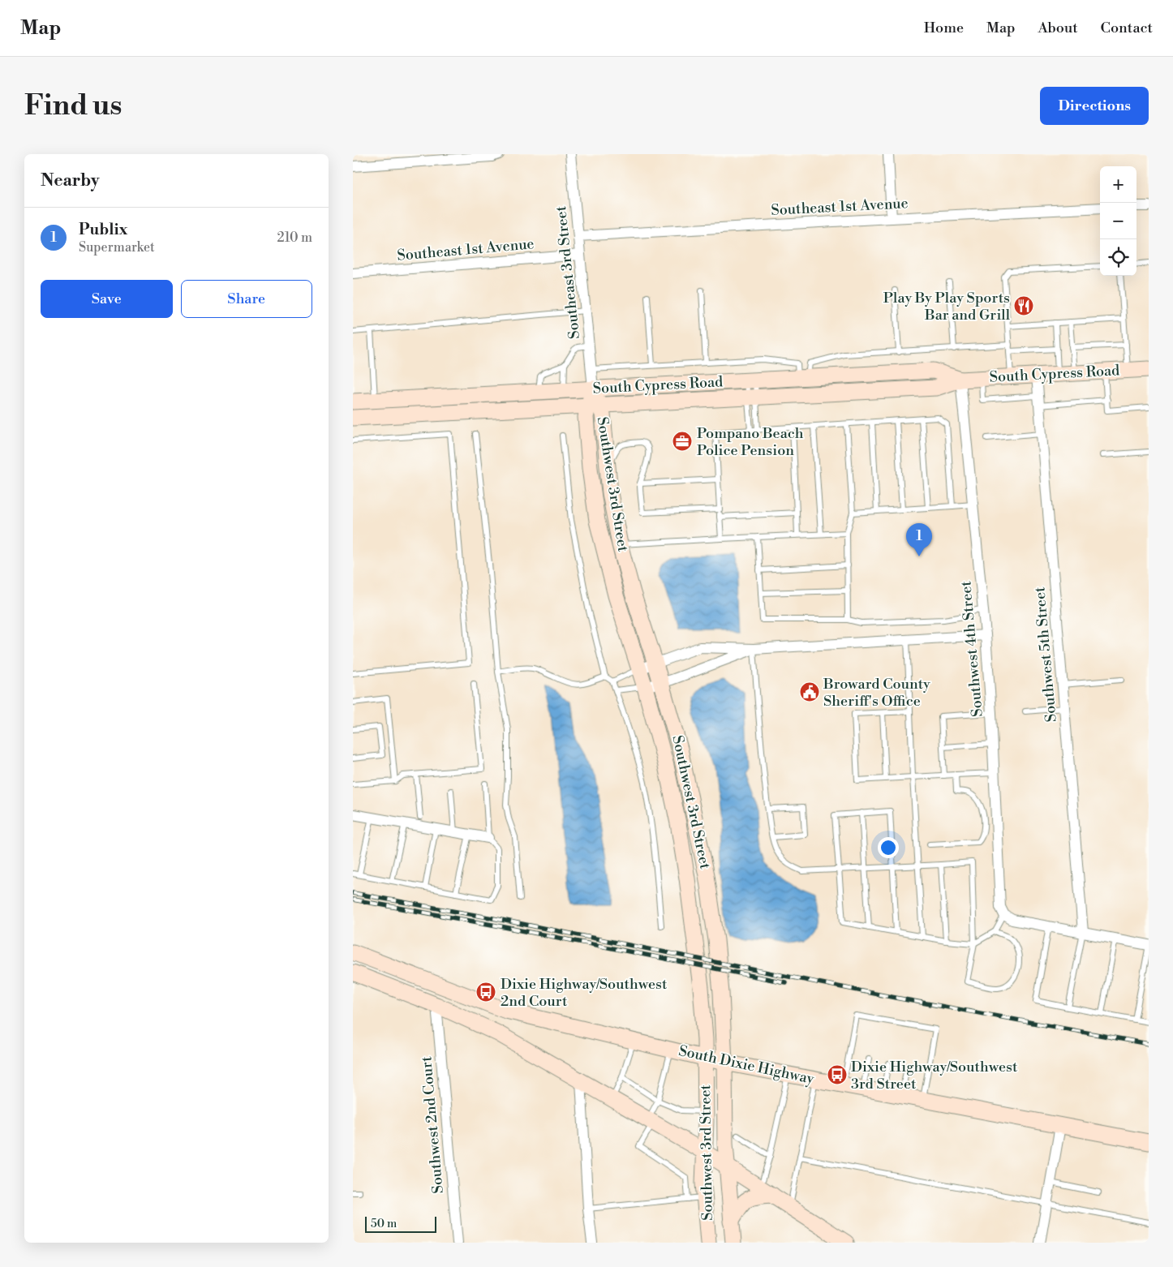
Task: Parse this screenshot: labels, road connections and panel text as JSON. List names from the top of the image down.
{
  "streets": {
    "street": [
      "Southeast 1st Avenue",
      "Southeast 3rd Street",
      "South Cypress Road",
      "Southwest 3rd Street",
      "Southwest 4th Street",
      "Southwest 5th Street",
      "South Dixie Highway",
      "Southwest 2nd Court"
    ]
  },
  "crossings": [
    ["Southeast 1st Avenue", "Southeast 3rd Street"],
    ["Southeast 3rd Street", "South Cypress Road"],
    ["Southeast 3rd Street", "Southwest 3rd Street"],
    ["South Cypress Road", "Southwest 3rd Street"],
    ["South Cypress Road", "Southwest 4th Street"],
    ["South Cypress Road", "Southwest 5th Street"],
    ["Southwest 3rd Street", "South Dixie Highway"]
  ],
  "places": {
    "restaurant": ["Play By Play Sports Bar and Grill"],
    "office": ["Pompano Beach Police Pension"],
    "public building": ["Broward County Sheriff's Office"],
    "bus stop": ["Dixie Highway/Southwest 2nd Court", "Dixie Highway/Southwest 3rd Street"]
  },
  "scale_bar": "50 m",
  "page": {
    "header": "Map",
    "nav": [
      "Home",
      "Map",
      "About",
      "Contact"
    ],
    "buttons": [
      "Directions",
      ["Save", "Share"]
    ],
    "title": "Find us",
    "heading": "Nearby",
    "map_buttons": ["+", "−"],
    "list": [
      {
        "mark": "1",
        "name": "Publix",
        "note": "Supermarket",
        "value": "210 m"
      }
    ],
    "pins": "1",
    "scale": "50 m"
  }
}
